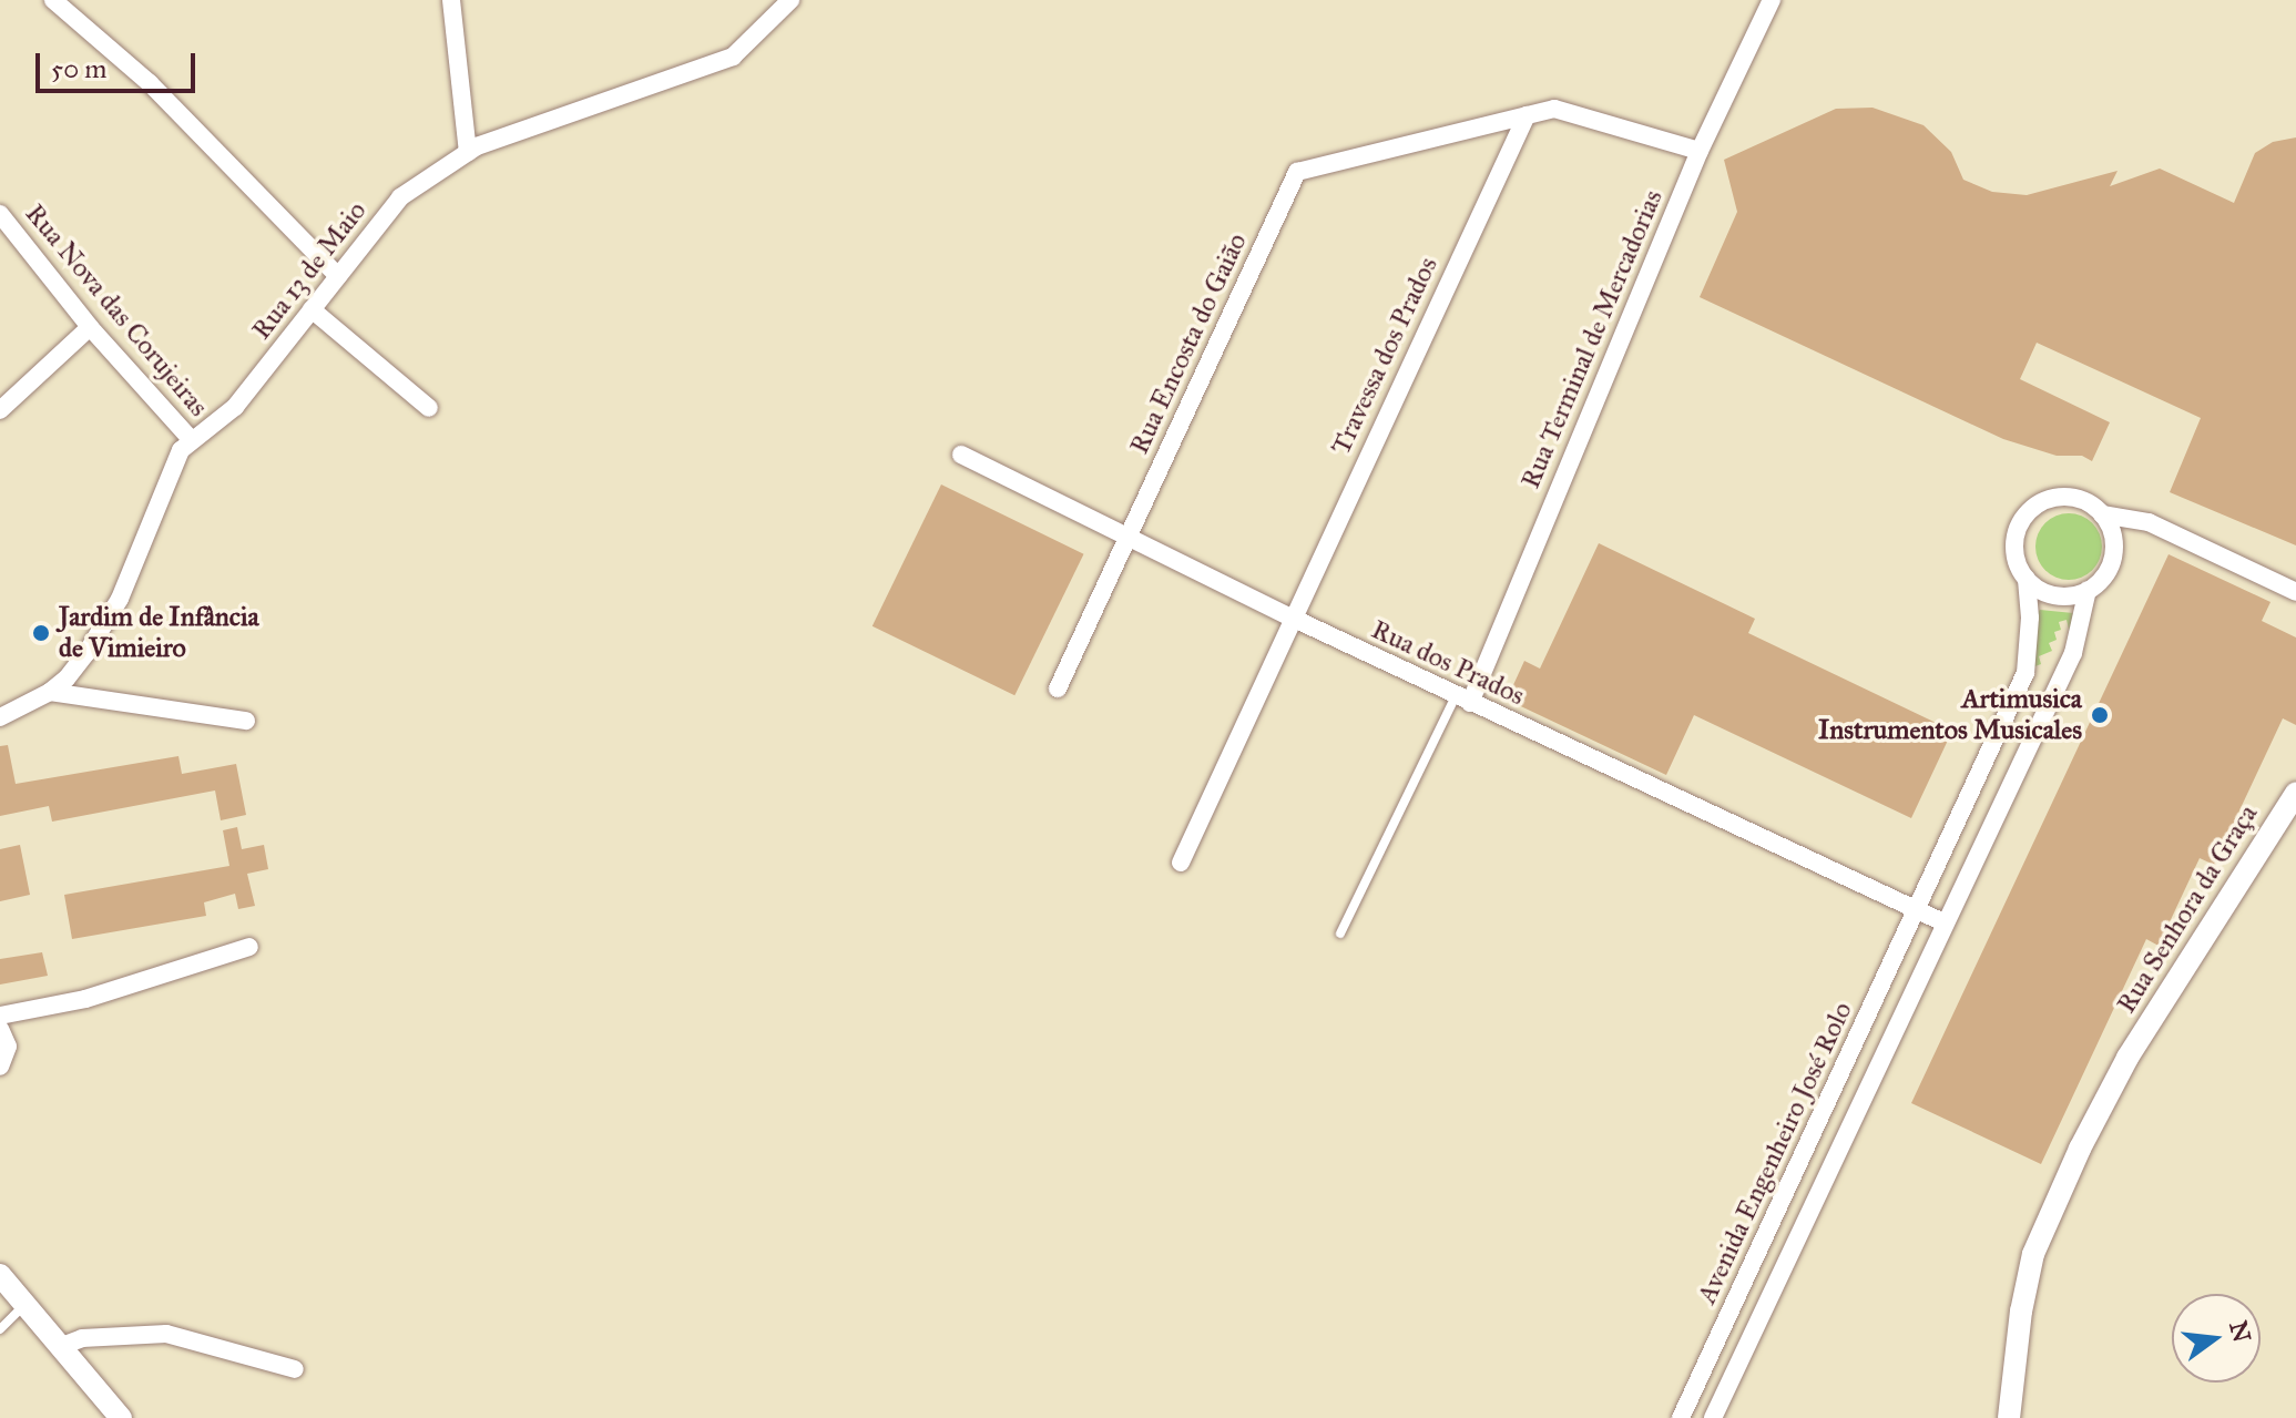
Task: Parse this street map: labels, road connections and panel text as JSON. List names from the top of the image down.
{
  "streets": {
    "street": [
      "Rua 13 de Maio",
      "Rua Nova das Corujeiras",
      "Rua Terminal de Mercadorias",
      "Rua Encosta do Gaião",
      "Travessa dos Prados",
      "Rua dos Prados",
      "Rua Senhora da Graça",
      "Avenida Engenheiro José Rolo"
    ]
  },
  "crossings": [
    ["Rua 13 de Maio", "Rua Nova das Corujeiras"],
    ["Rua Terminal de Mercadorias", "Rua dos Prados"],
    ["Rua Encosta do Gaião", "Travessa dos Prados"],
    ["Rua Encosta do Gaião", "Rua dos Prados"],
    ["Travessa dos Prados", "Rua dos Prados"],
    ["Rua dos Prados", "Avenida Engenheiro José Rolo"]
  ],
  "places": ["Jardim de Infância de Vimieiro", "Artimusica Instrumentos Musicales"],
  "scale_bar": "50 m",
  "north": "right"
}
